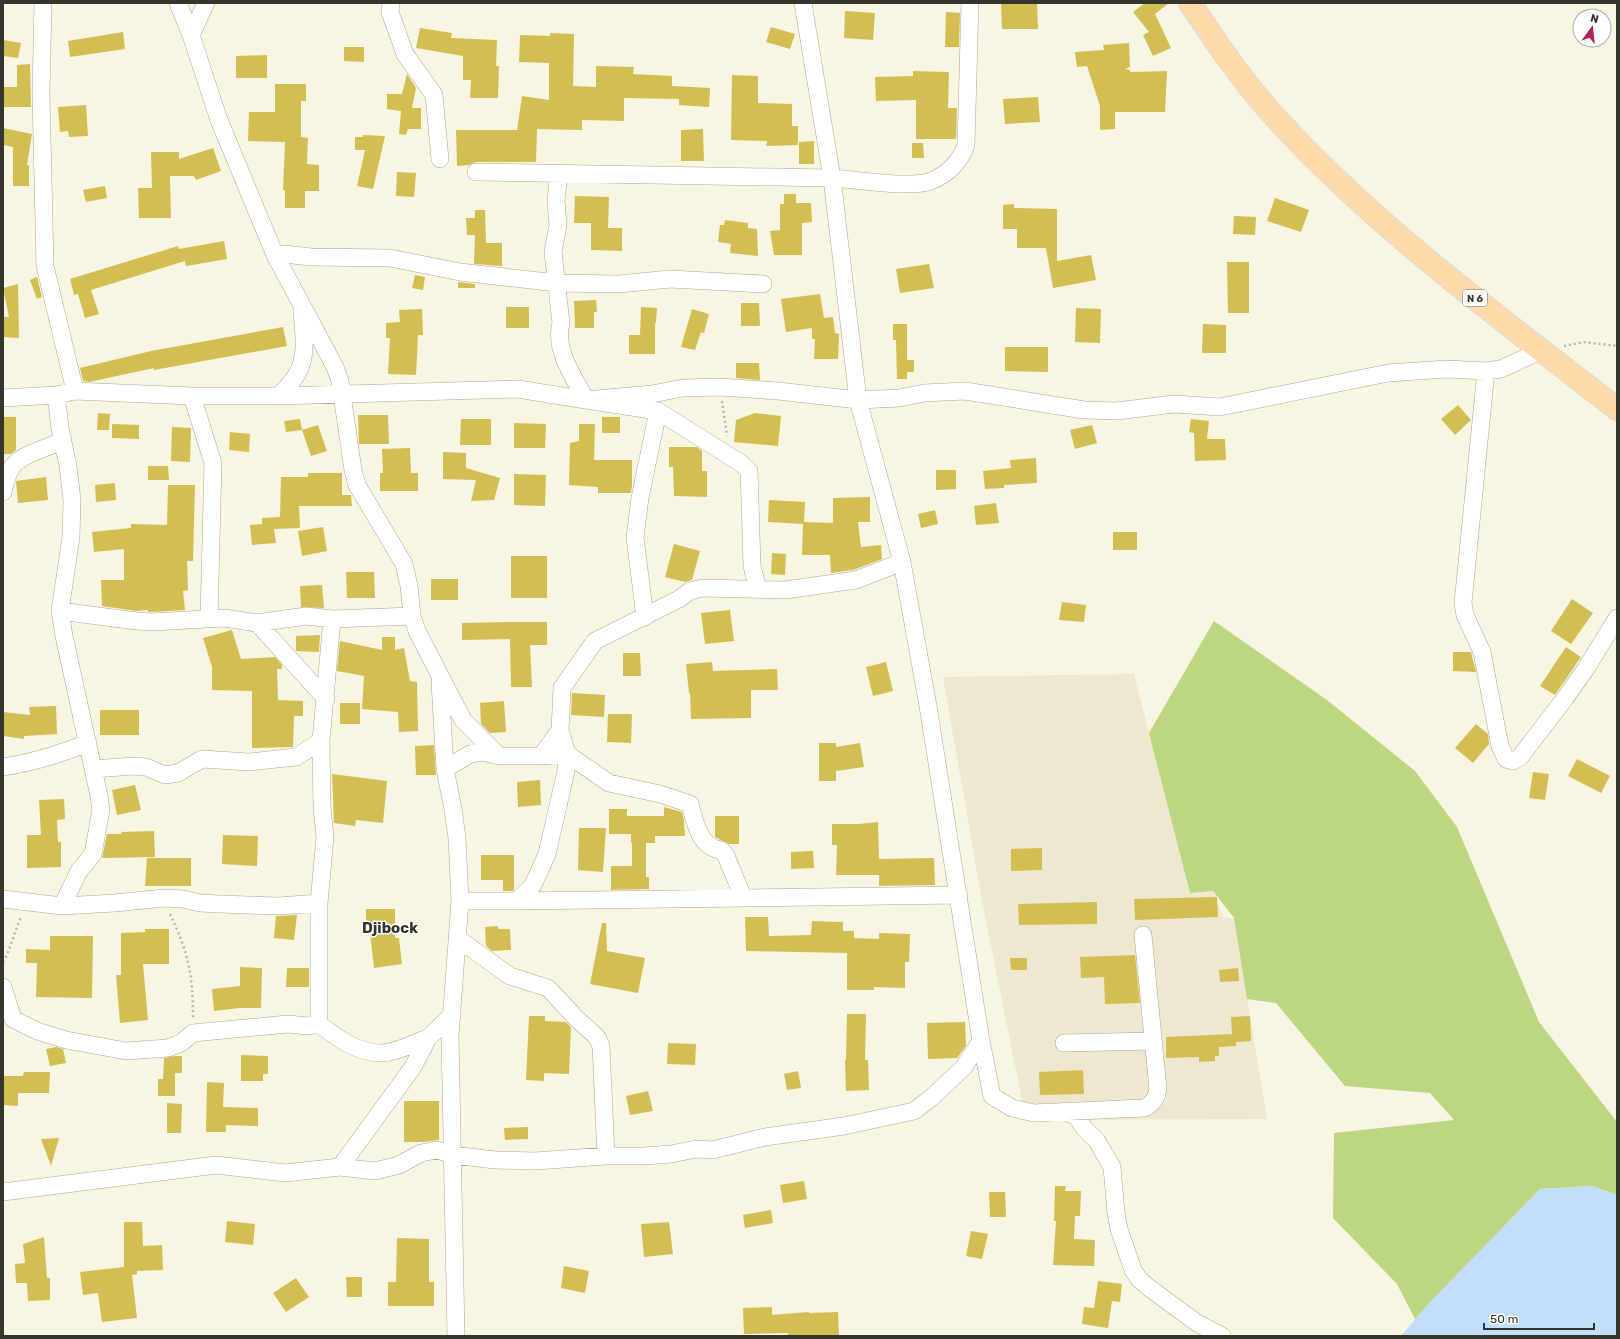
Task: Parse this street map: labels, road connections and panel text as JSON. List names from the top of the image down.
{
  "streets": {
    "main road": ["N 6"]
  },
  "districts": ["Djibock"],
  "scale_bar": "50 m",
  "north": "top"
}
